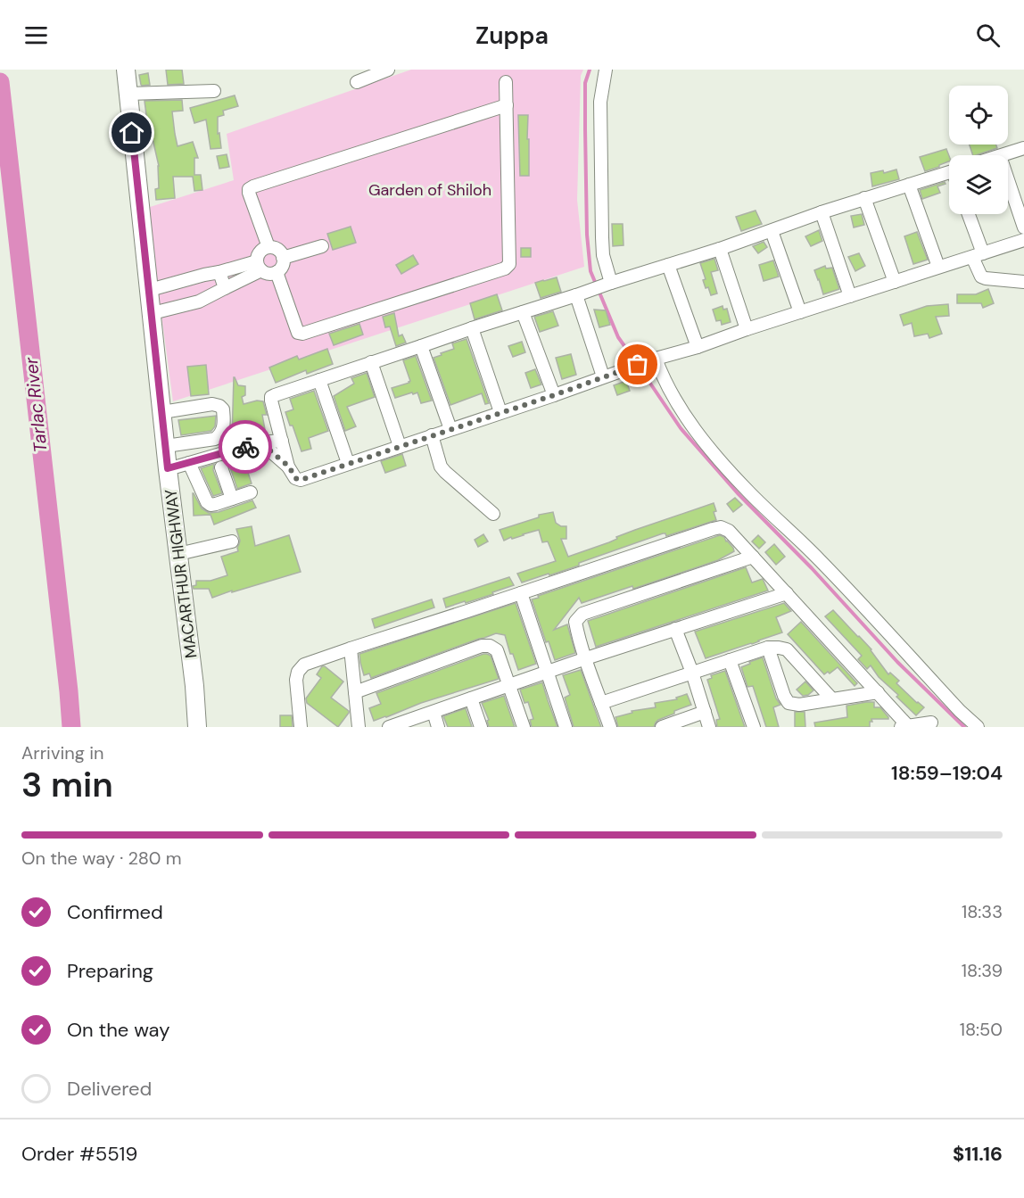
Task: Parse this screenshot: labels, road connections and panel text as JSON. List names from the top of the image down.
{
  "streets": {
    "highway": ["MACARTHUR HIGHWAY"]
  },
  "water": ["Tarlac River"],
  "parks": ["Garden of Shiloh"],
  "page": {
    "header": "Zuppa",
    "heading": ["3 min", "Arriving in", "18:59–19:04"],
    "panel": ["Order #5519", "$11.16"],
    "bar": "On the way · 280 m",
    "list": [
      ["Confirmed", "18:33"],
      ["Preparing", "18:39"],
      ["On the way", "18:50"],
      "Delivered"
    ]
  }
}
